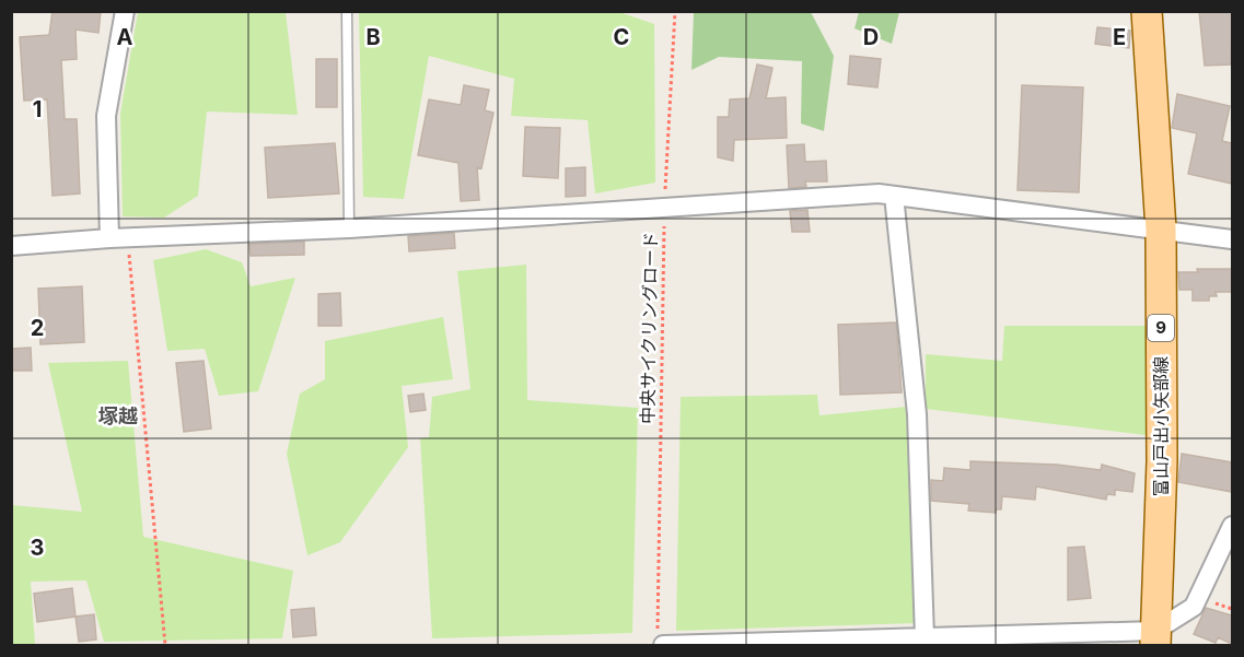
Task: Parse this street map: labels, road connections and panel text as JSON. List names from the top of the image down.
{
  "streets": {
    "main road": ["9", "富山戸出小矢部線"],
    "path": ["中央サイクリングロード"]
  },
  "districts": ["塚越"],
  "grid": {
    "columns": [
      "A",
      "B",
      "C",
      "D",
      "E"
    ],
    "rows": ["1", "2", "3"]
  }
}
